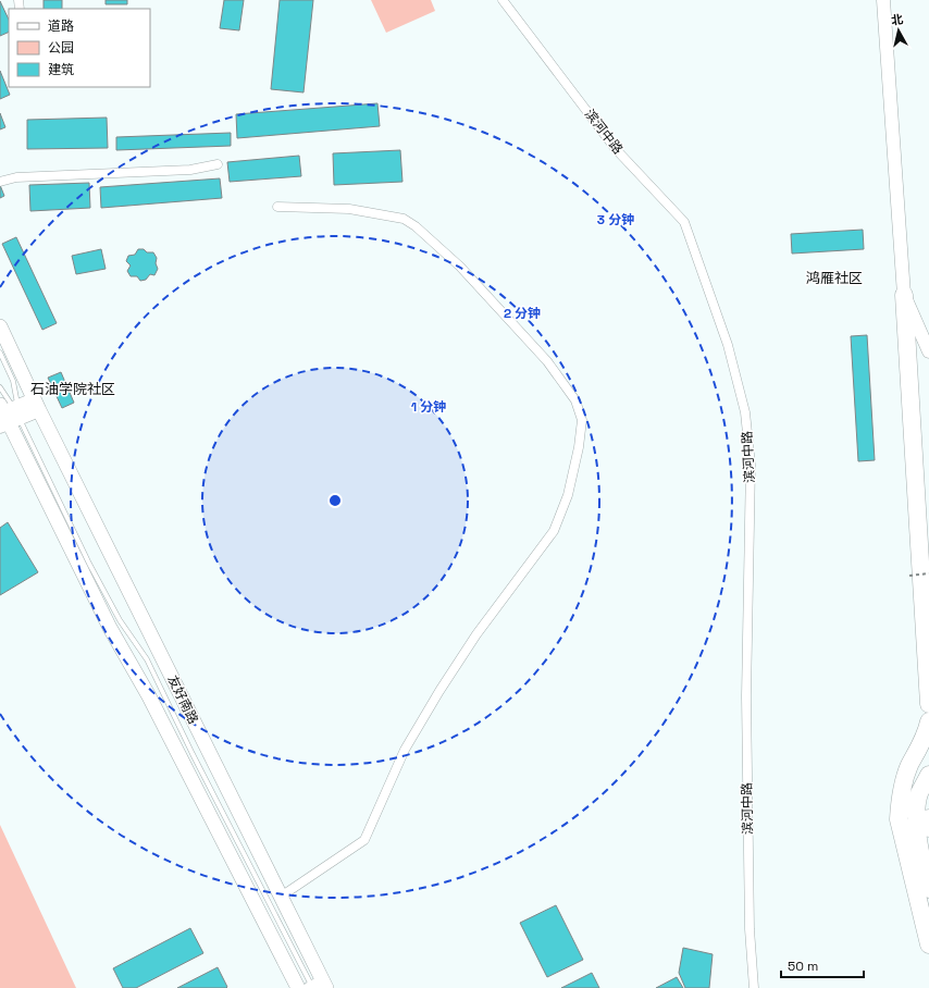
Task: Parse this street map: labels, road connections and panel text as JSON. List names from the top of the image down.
{
  "streets": {
    "main road": ["友好南路"],
    "street": ["滨河中路"]
  },
  "districts": ["鸿雁社区", "石油学院社区"],
  "legend": ["道路", "公园", "建筑"],
  "scale_bar": "50 m",
  "north": "top",
  "rings": ["3 分钟", "2 分钟", "1 分钟"]
}
